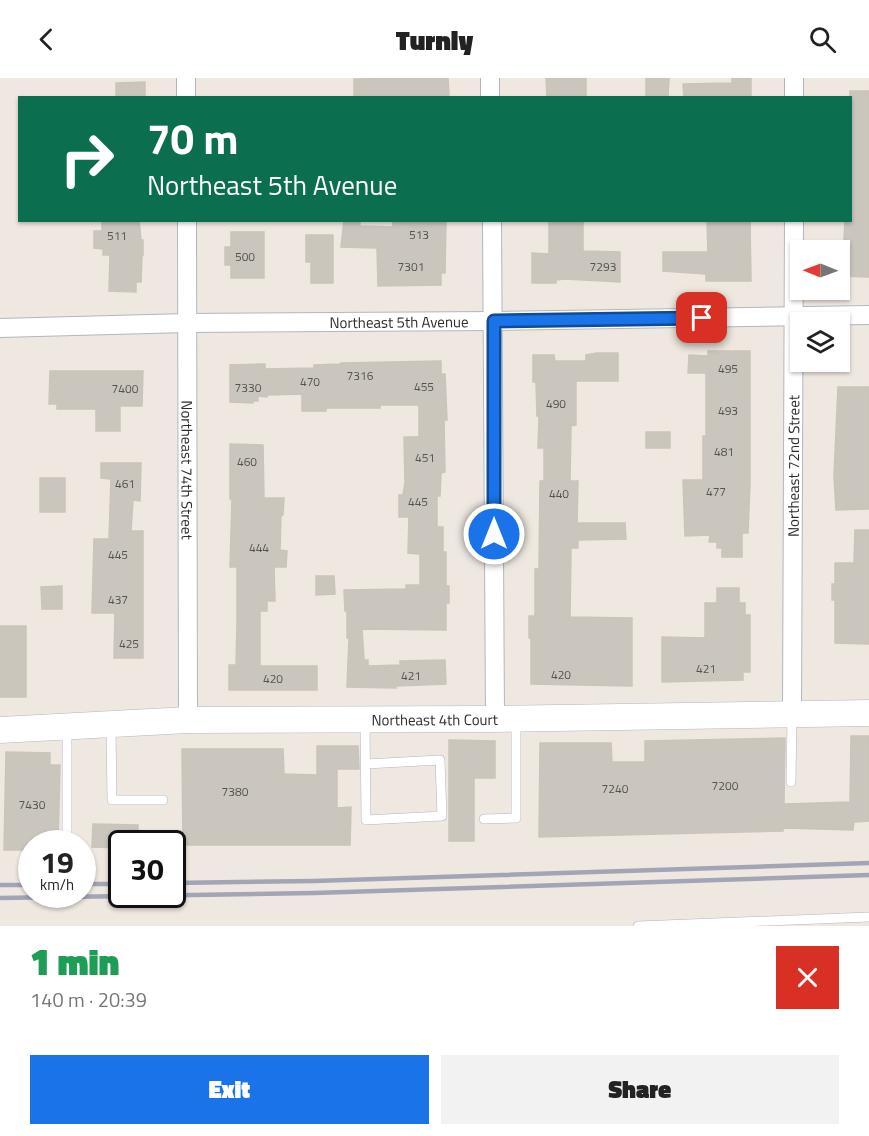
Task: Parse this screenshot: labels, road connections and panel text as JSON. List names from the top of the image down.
{
  "streets": {
    "street": [
      "Northeast 5th Avenue",
      "Northeast 72nd Street",
      "Northeast 74th Street",
      "Northeast 4th Court"
    ]
  },
  "crossings": [
    ["Northeast 5th Avenue", "Northeast 74th Street"],
    ["Northeast 72nd Street", "Northeast 4th Court"],
    ["Northeast 74th Street", "Northeast 4th Court"]
  ],
  "house_numbers": [
    "513",
    "511",
    "500",
    "7301",
    "7293",
    "495",
    "7316",
    "470",
    "455",
    "7330",
    "7400",
    "490",
    "493",
    "481",
    "451",
    "460",
    "461",
    "477",
    "440",
    "445",
    "444",
    "445",
    "437",
    "425",
    "421",
    "420",
    "421",
    "420",
    "7200",
    "7240",
    "7380",
    "7430"
  ],
  "north": "left",
  "page": {
    "header": "Turnly",
    "turn": ["70 m", "Northeast 5th Avenue"],
    "speed": "19 km/h",
    "limit": "30",
    "heading": ["1 min", "140 m · 20:39"],
    "buttons": ["Exit", "Share"]
  }
}
